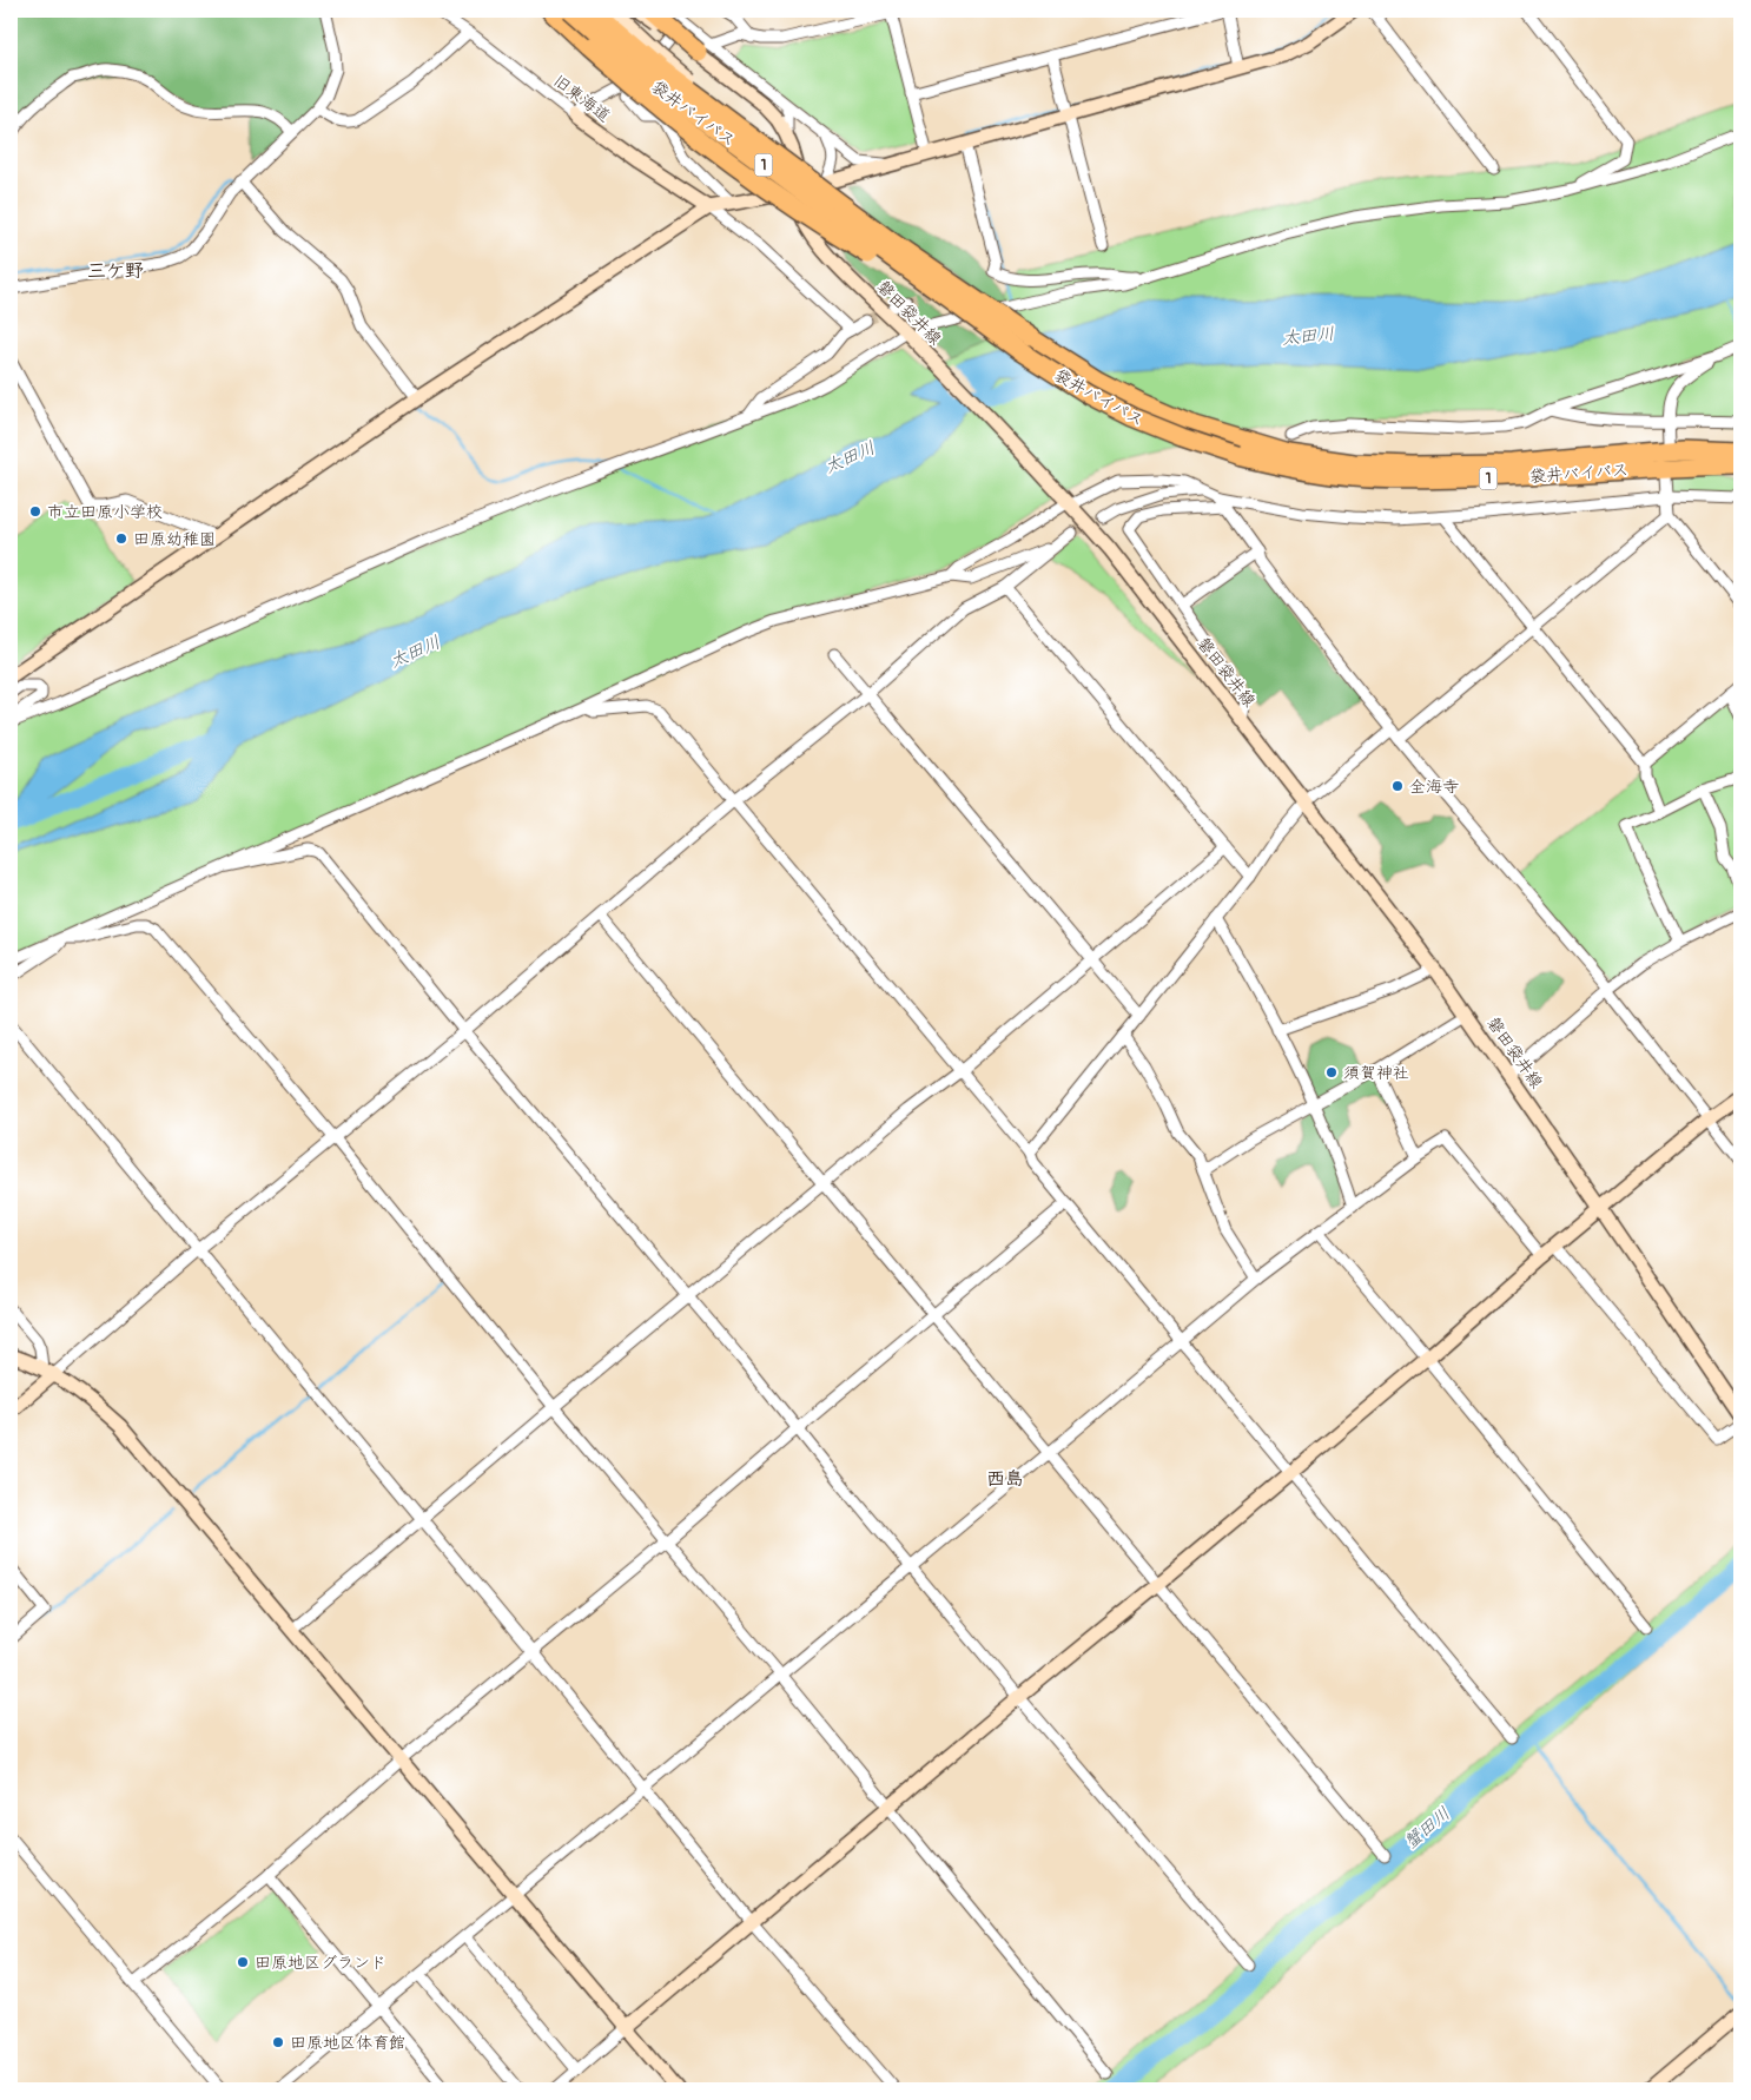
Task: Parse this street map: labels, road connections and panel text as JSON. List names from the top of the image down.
{
  "streets": {
    "highway": ["袋井バイパス", "1"],
    "street": ["旧東海道", "磐田袋井線"]
  },
  "crossings": [
    ["袋井バイパス", "1"]
  ],
  "districts": ["三ケ野", "西島"],
  "water": ["太田川", "蟹田川"],
  "places": [
    "市立田原小学校",
    "田原幼稚園",
    "全海寺",
    "須賀神社",
    "田原地区グランド",
    "田原地区体育館"
  ]
}
